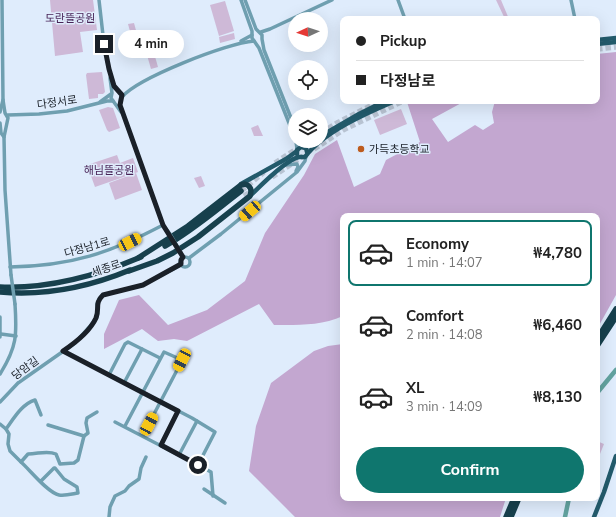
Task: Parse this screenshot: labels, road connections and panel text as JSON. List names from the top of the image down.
{
  "streets": {
    "highway": ["세종로"],
    "street": ["다정서로", "다정남1로", "당암길"]
  },
  "parks": ["도란뜰공원", "해님뜰공원"],
  "places": ["가득초등학교"],
  "north": "left",
  "page": {
    "banner": ["Pickup", "다정남로"],
    "bubble": "4 min",
    "list": [
      {
        "name": "Economy",
        "note": "1 min · 14:07",
        "value": "₩4,780"
      },
      {
        "name": "Comfort",
        "note": "2 min · 14:08",
        "value": "₩6,460"
      },
      {
        "name": "XL",
        "note": "3 min · 14:09",
        "value": "₩8,130"
      }
    ],
    "buttons": "Confirm"
  }
}
